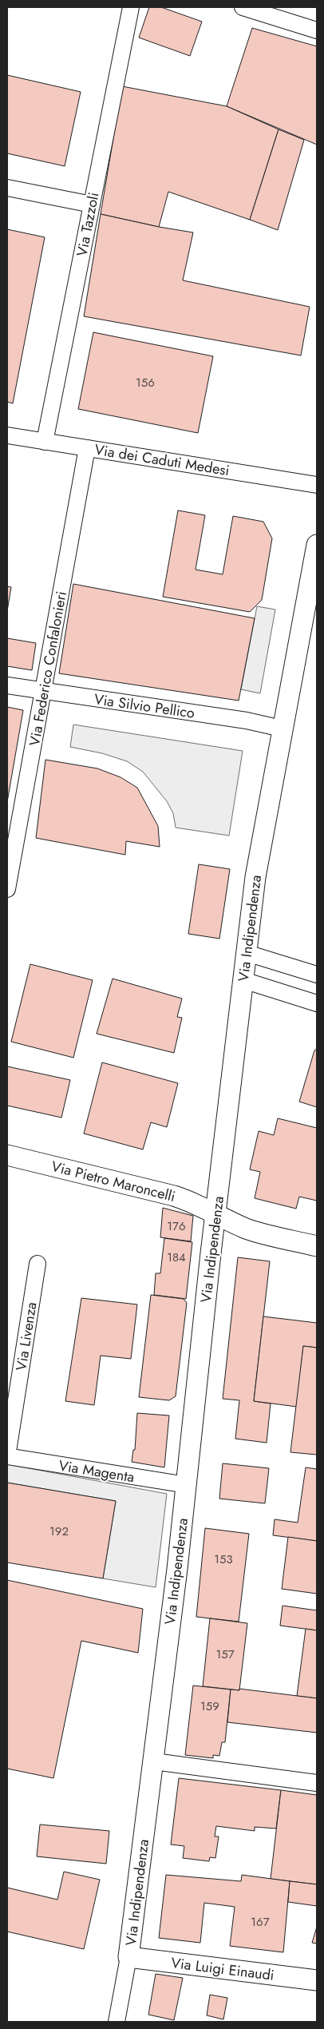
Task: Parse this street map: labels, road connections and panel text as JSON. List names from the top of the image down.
{
  "streets": {
    "street": [
      "Via Tazzoli",
      "Via dei Caduti Medesi",
      "Via Federico Confalonieri",
      "Via Silvio Pellico",
      "Via Indipendenza",
      "Via Pietro Maroncelli",
      "Via Livenza",
      "Via Magenta",
      "Via Luigi Einaudi"
    ]
  },
  "crossings": [
    ["Via Tazzoli", "Via dei Caduti Medesi"],
    ["Via dei Caduti Medesi", "Via Federico Confalonieri"],
    ["Via Federico Confalonieri", "Via Silvio Pellico"],
    ["Via Silvio Pellico", "Via Indipendenza"],
    ["Via Indipendenza", "Via Pietro Maroncelli"],
    ["Via Indipendenza", "Via Magenta"],
    ["Via Indipendenza", "Via Luigi Einaudi"],
    ["Via Livenza", "Via Magenta"]
  ],
  "house_numbers": [
    "156",
    "176",
    "184",
    "192",
    "153",
    "157",
    "159",
    "167"
  ]
}
